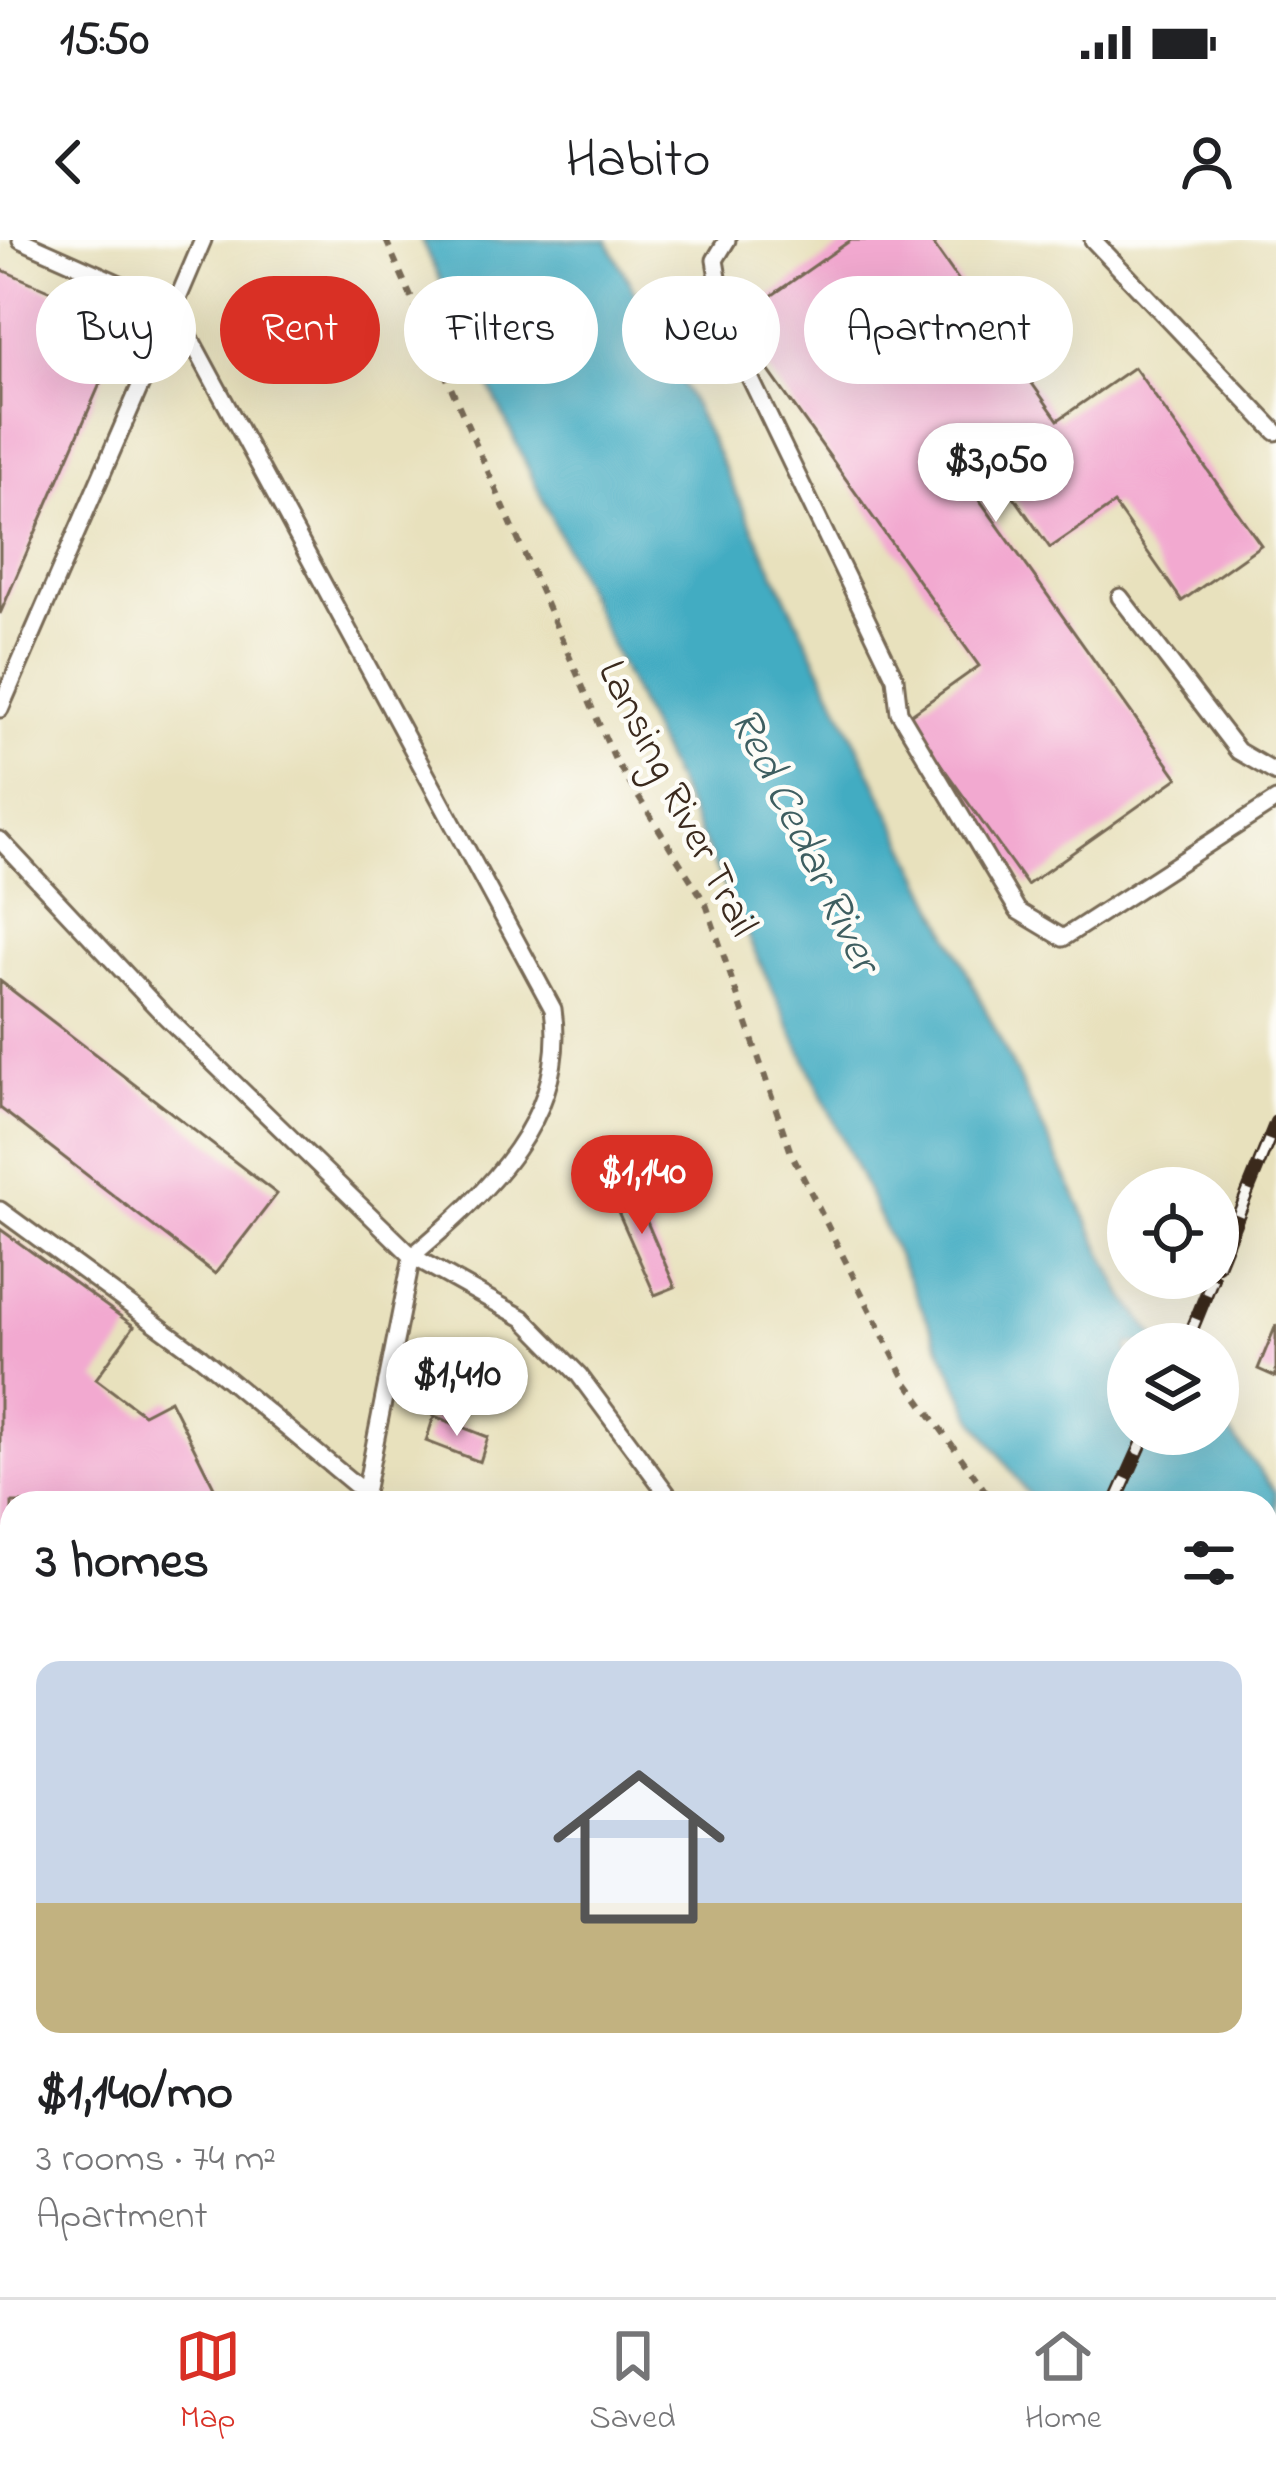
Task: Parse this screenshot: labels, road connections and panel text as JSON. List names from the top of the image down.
{
  "streets": {
    "path": ["Lansing River Trail"]
  },
  "water": ["Red Cedar River"],
  "page": {
    "status": "15:50",
    "header": "Habito",
    "chip": [
      "Buy",
      "Rent",
      "Filters",
      "New",
      "Apartment"
    ],
    "price": ["$3,050", "$1,140", "$1,410"],
    "heading": "3 homes",
    "list": [
      {
        "name": "$1,140/mo",
        "note": "3 rooms · 74 m² · Apartment"
      }
    ],
    "tabs": ["Map", "Saved", "Home"]
  }
}
